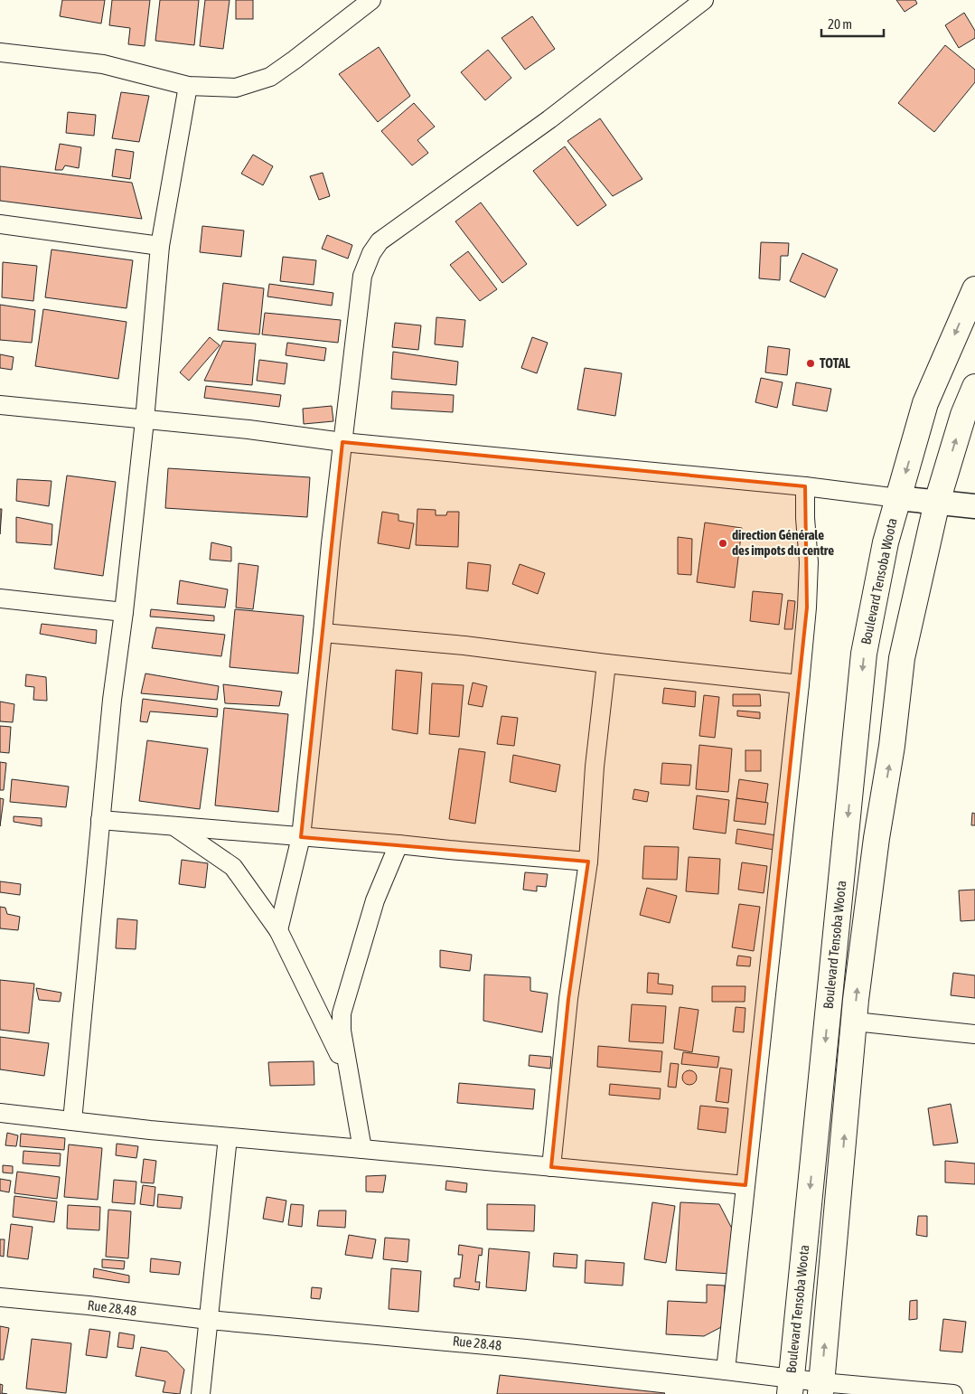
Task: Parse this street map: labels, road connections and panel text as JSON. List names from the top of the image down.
{
  "streets": {
    "main road": ["Boulevard Tensoba Woota"],
    "street": ["Rue 28.48"]
  },
  "crossings": [
    ["Boulevard Tensoba Woota", "Rue 28.48"]
  ],
  "places": ["TOTAL", "direction Générale des impots du centre"],
  "scale_bar": "20 m"
}
